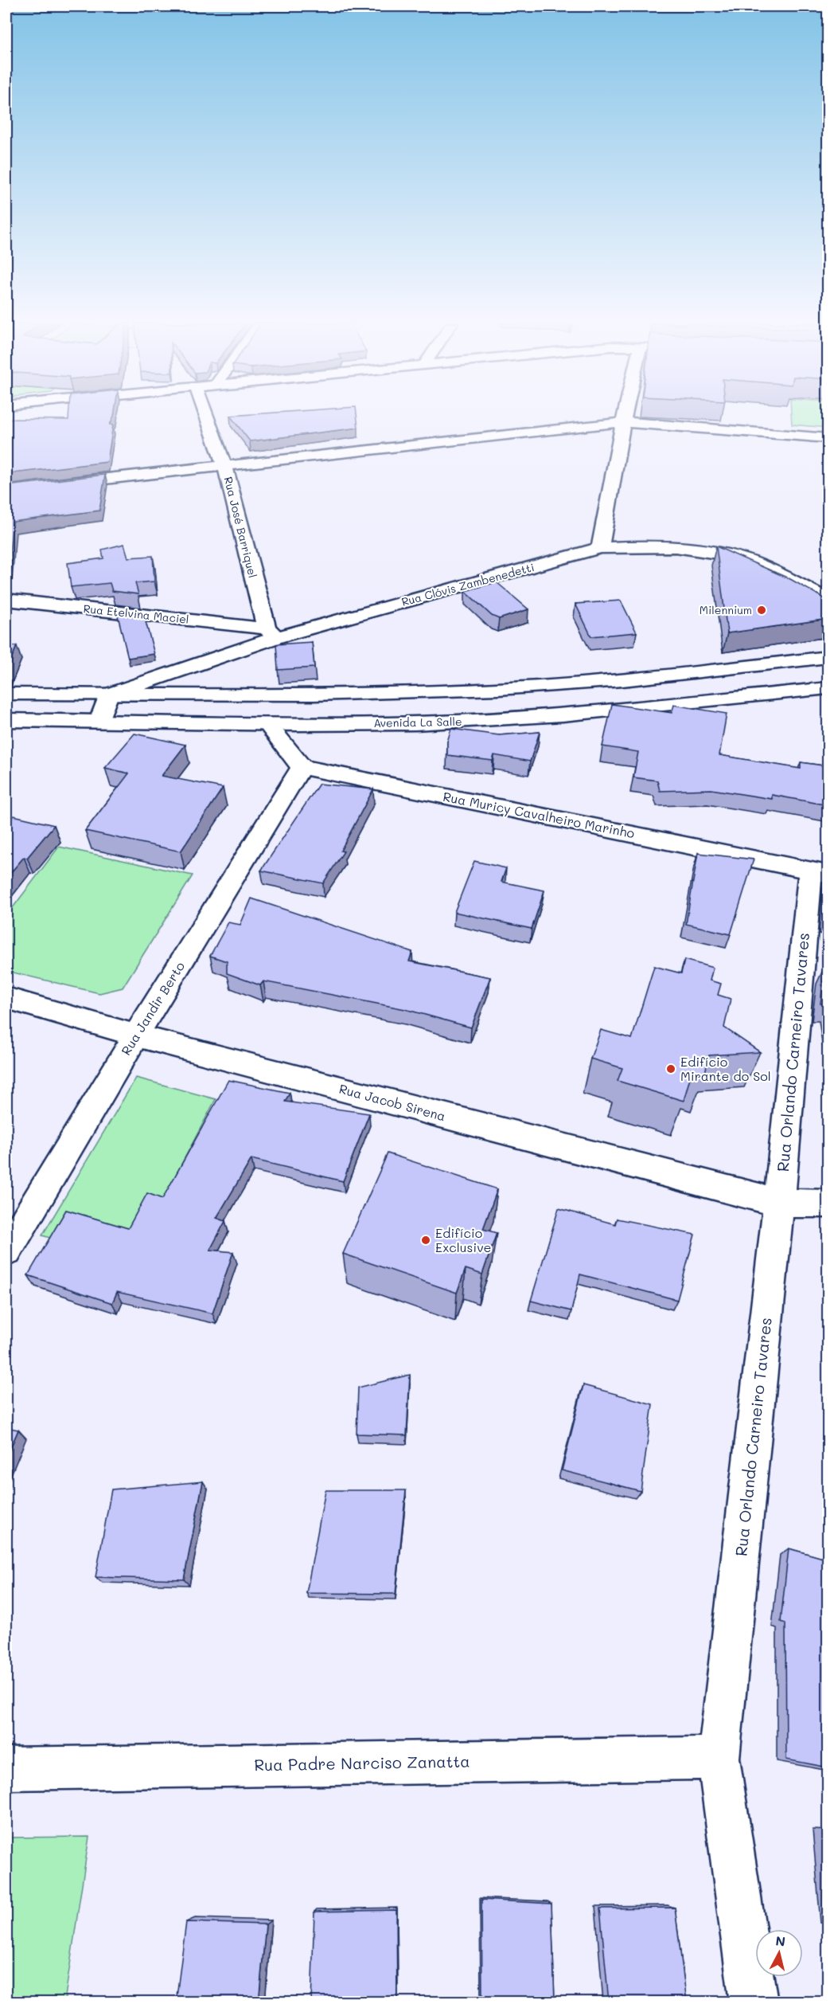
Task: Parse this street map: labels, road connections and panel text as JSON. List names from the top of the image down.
{
  "streets": {
    "street": [
      "Rua José Barriquel",
      "Rua Clóvis Zambenedetti",
      "Rua Etelvina Maciel",
      "Avenida La Salle",
      "Rua Muricy Cavalheiro Marinho",
      "Rua Jandir Berto",
      "Rua Orlando Carneiro Tavares",
      "Rua Jacob Sirena",
      "Rua Padre Narciso Zanatta"
    ]
  },
  "crossings": [
    ["Rua José Barriquel", "Rua Clóvis Zambenedetti"],
    ["Rua José Barriquel", "Rua Etelvina Maciel"],
    ["Rua Clóvis Zambenedetti", "Rua Etelvina Maciel"],
    ["Rua Muricy Cavalheiro Marinho", "Rua Jandir Berto"],
    ["Rua Muricy Cavalheiro Marinho", "Rua Orlando Carneiro Tavares"],
    ["Rua Jandir Berto", "Rua Jacob Sirena"],
    ["Rua Orlando Carneiro Tavares", "Rua Jacob Sirena"],
    ["Rua Orlando Carneiro Tavares", "Rua Padre Narciso Zanatta"]
  ],
  "places": ["Milennium", "Edifício Mirante do Sol", "Edifício Exclusive"],
  "north": "top"
}
